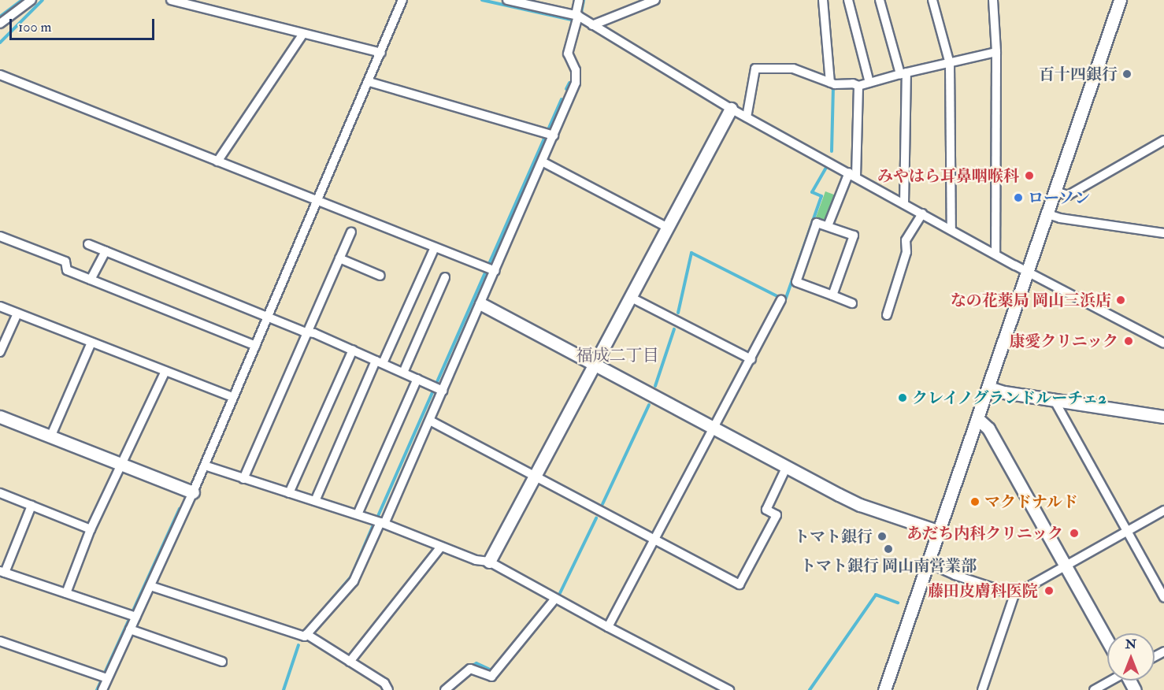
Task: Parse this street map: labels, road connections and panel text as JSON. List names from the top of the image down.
{
  "districts": ["福成二丁目"],
  "places": [
    "百十四銀行",
    "みやはら耳鼻咽喉科",
    "ローソン",
    "なの花薬局 岡山三浜店",
    "康愛クリニック",
    "クレイノグランドルーチェ2",
    "マクドナルド",
    "あだち内科クリニック",
    "トマト銀行",
    "トマト銀行 岡山南営業部",
    "藤田皮膚科医院"
  ],
  "scale_bar": "100 m",
  "north": "top"
}
